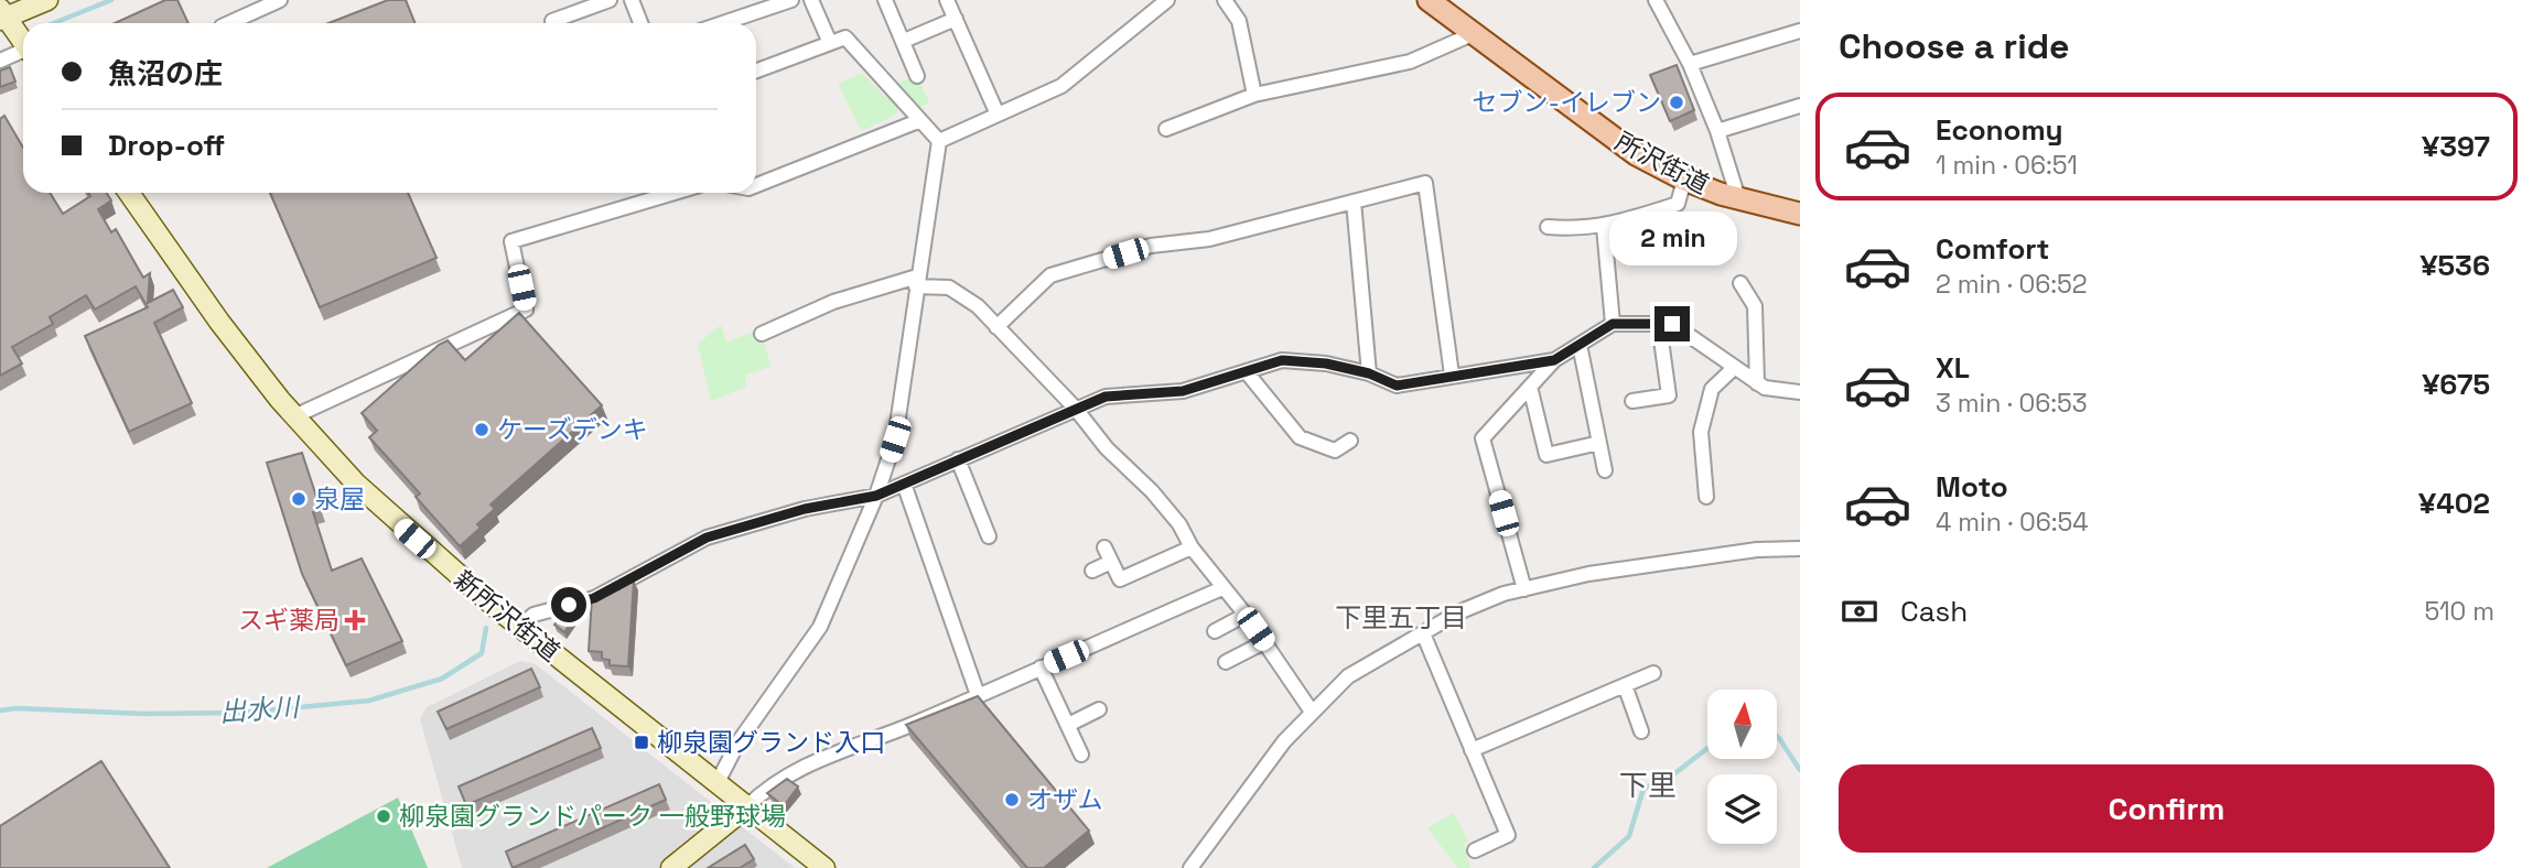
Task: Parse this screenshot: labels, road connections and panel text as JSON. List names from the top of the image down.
{
  "streets": {
    "main road": ["所沢街道"],
    "street": ["新所沢街道"]
  },
  "districts": ["下里五丁目", "下里"],
  "water": ["出水川"],
  "places": {
    "other": [
      "セブン-イレブン",
      "ケーズデンキ",
      "泉屋",
      "オザム",
      "柳泉園グランドパーク 一般野球場"
    ],
    "health": ["スギ薬局"],
    "transit": ["柳泉園グランド入口"]
  },
  "north": "top",
  "page": {
    "heading": "Choose a ride",
    "banner": ["魚沼の庄", "Drop-off"],
    "list": [
      {
        "name": "Economy",
        "note": "1 min · 06:51",
        "value": "¥397"
      },
      {
        "name": "Comfort",
        "note": "2 min · 06:52",
        "value": "¥536"
      },
      {
        "name": "XL",
        "note": "3 min · 06:53",
        "value": "¥675"
      },
      {
        "name": "Moto",
        "note": "4 min · 06:54",
        "value": "¥402"
      }
    ],
    "bubble": "2 min",
    "pay": ["Cash", "510 m"],
    "buttons": "Confirm"
  }
}
